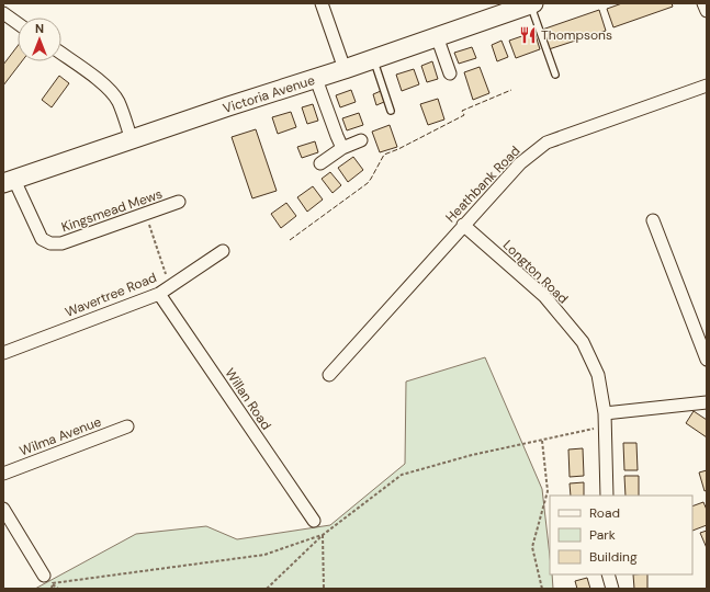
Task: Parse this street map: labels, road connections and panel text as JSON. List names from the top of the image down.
{
  "streets": {
    "main road": ["Victoria Avenue"],
    "street": [
      "Heathbank Road",
      "Kingsmead Mews",
      "Longton Road",
      "Wavertree Road",
      "Willan Road",
      "Wilma Avenue"
    ]
  },
  "crossings": [
    ["Victoria Avenue", "Kingsmead Mews"],
    ["Heathbank Road", "Longton Road"],
    ["Wavertree Road", "Willan Road"]
  ],
  "places": {
    "restaurant": ["Thompsons"]
  },
  "legend": ["Road", "Park", "Building"],
  "north": "top"
}
